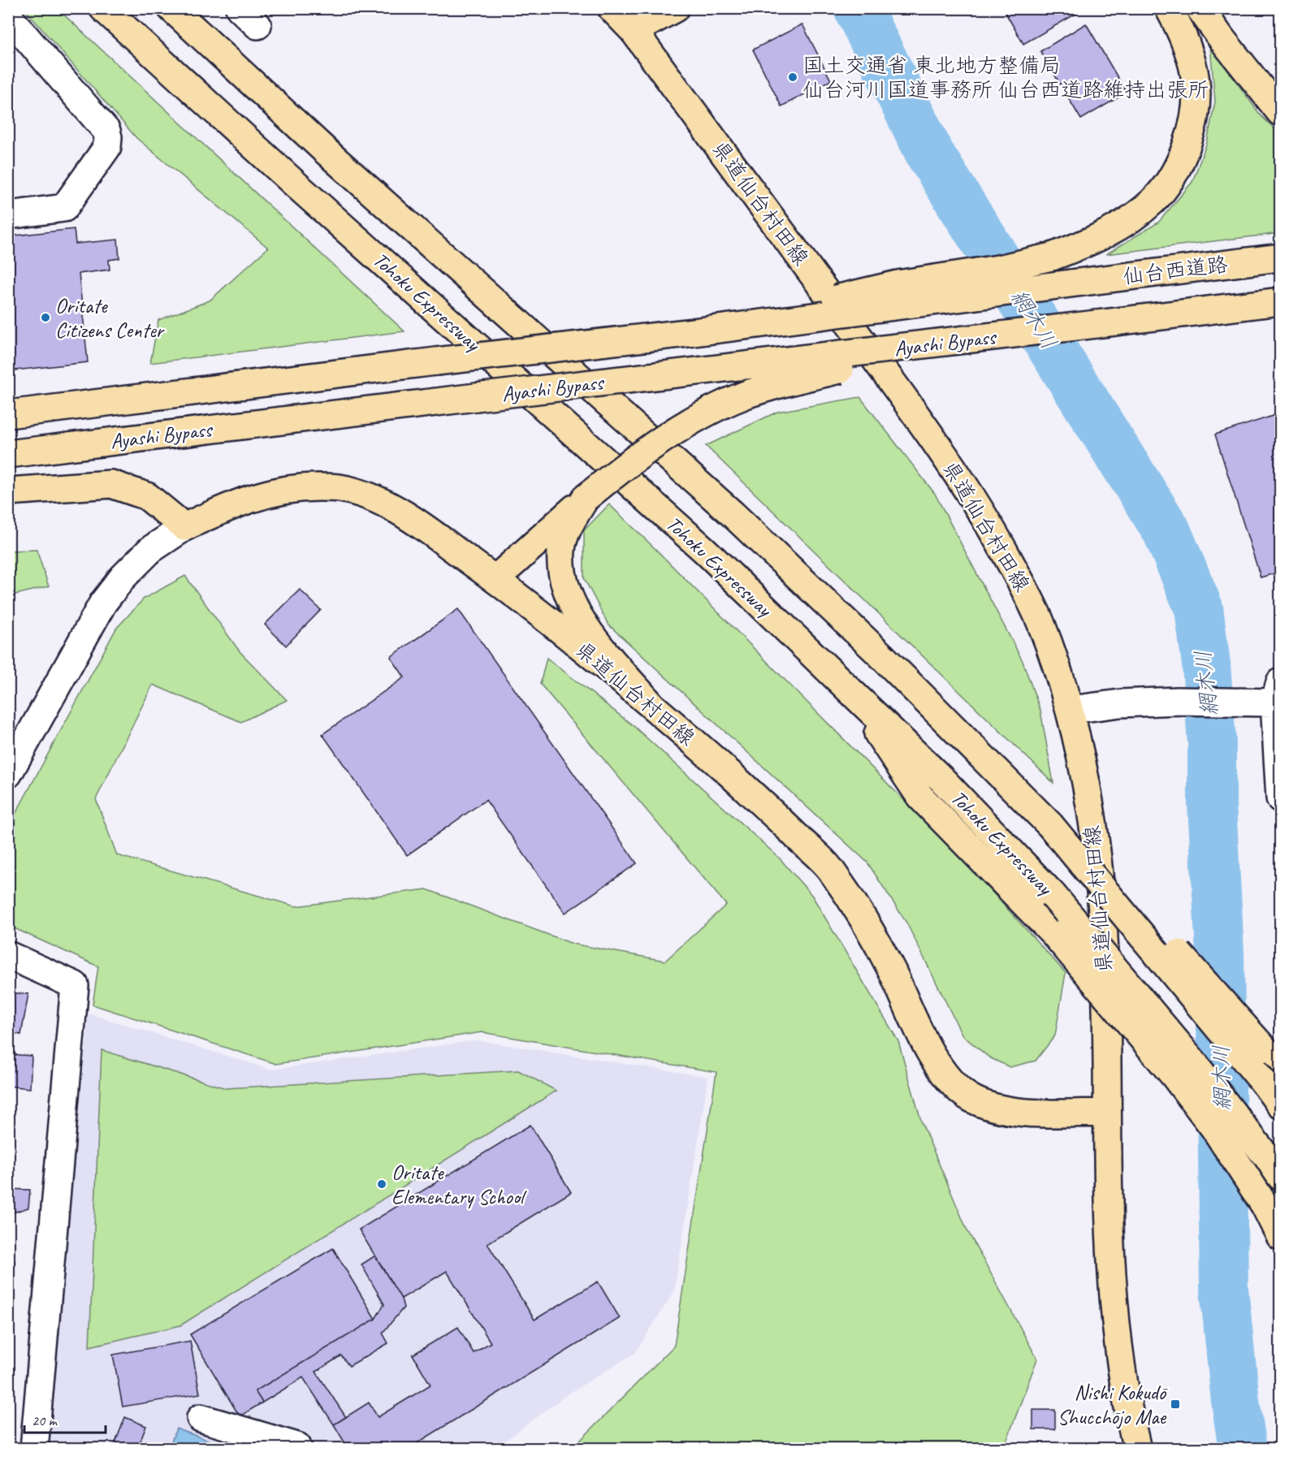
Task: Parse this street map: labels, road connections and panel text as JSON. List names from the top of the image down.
{
  "streets": {
    "main road": [
      "県道仙台村田線",
      "仙台西道路",
      "Tohoku Expressway",
      "Ayashi Bypass"
    ]
  },
  "crossings": [
    ["仙台西道路", "Ayashi Bypass"]
  ],
  "water": ["網木川"],
  "places": {
    "other": ["国土交通省 東北地方整備局 仙台河川国道事務所 仙台西道路維持出張所", "Oritate Citizens Center", "Oritate Elementary School"],
    "transit": ["Nishi Kokudō Shucchōjo Mae"]
  },
  "scale_bar": "20 m"
}
